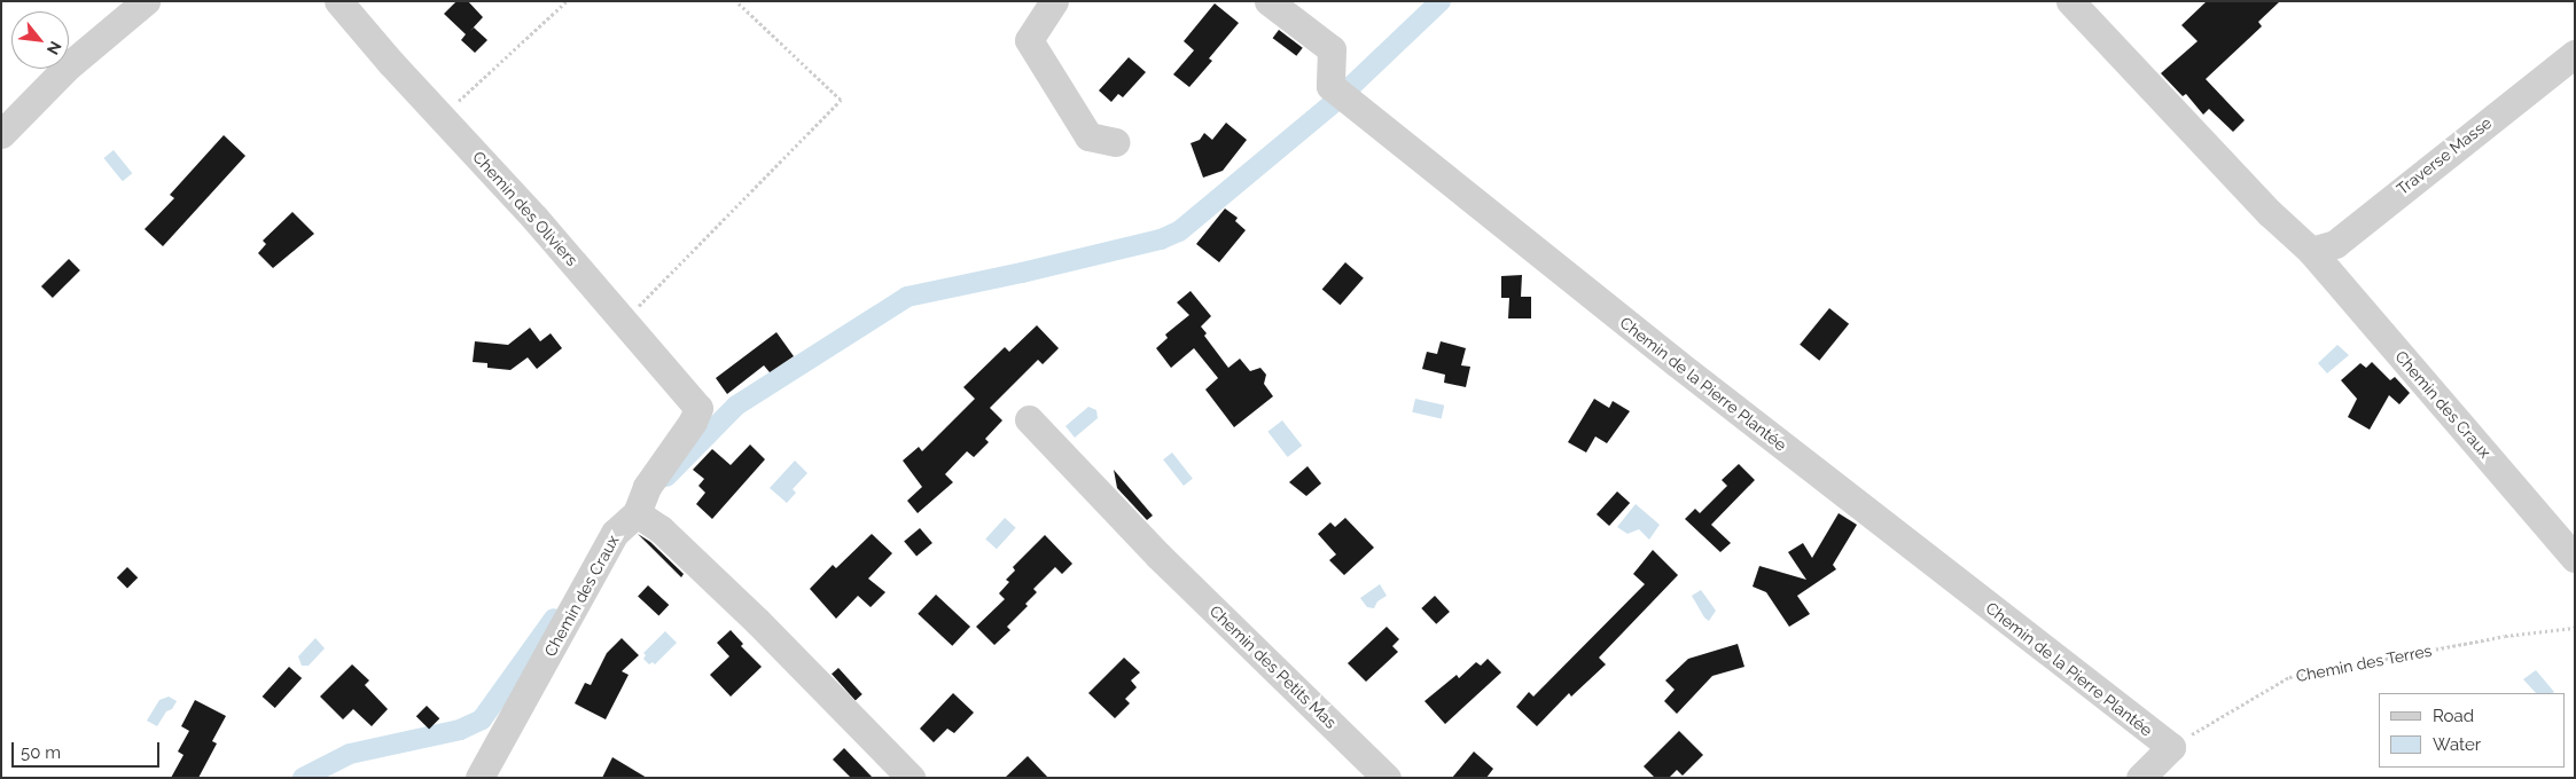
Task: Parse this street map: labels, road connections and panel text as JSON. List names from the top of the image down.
{
  "streets": {
    "street": [
      "Traverse Masse",
      "Chemin des Oliviers",
      "Chemin de la Pierre Plantée",
      "Chemin des Craux",
      "Chemin des Petits Mas"
    ],
    "path": ["Chemin des Terres"]
  },
  "crossings": [
    ["Traverse Masse", "Chemin des Craux"],
    ["Chemin des Oliviers", "Chemin des Craux"],
    ["Chemin de la Pierre Plantée", "Chemin des Terres"]
  ],
  "legend": ["Road", "Water"],
  "scale_bar": "50 m",
  "north": "bottom right"
}
